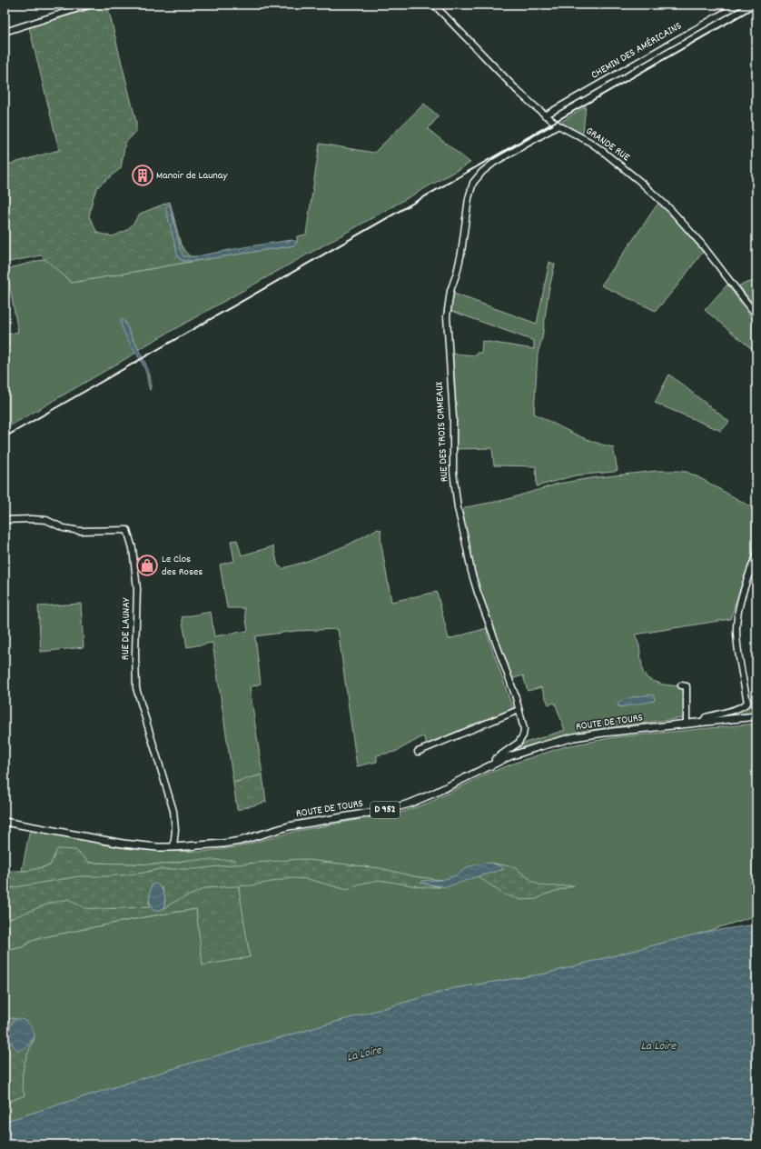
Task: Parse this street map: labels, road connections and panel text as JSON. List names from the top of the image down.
{
  "streets": {
    "main road": ["ROUTE DE TOURS", "D 952"],
    "street": [
      "CHEMIN DES AMÉRICAINS",
      "GRANDE RUE",
      "RUE DES TROIS ORMEAUX",
      "RUE DE LAUNAY"
    ]
  },
  "crossings": [
    ["CHEMIN DES AMÉRICAINS", "GRANDE RUE"],
    ["GRANDE RUE", "RUE DES TROIS ORMEAUX"],
    ["RUE DES TROIS ORMEAUX", "ROUTE DE TOURS"],
    ["RUE DE LAUNAY", "ROUTE DE TOURS"]
  ],
  "water": ["La Loire"],
  "places": {
    "building": ["Manoir de Launay"],
    "shop": ["Le Clos des Roses"]
  }
}
